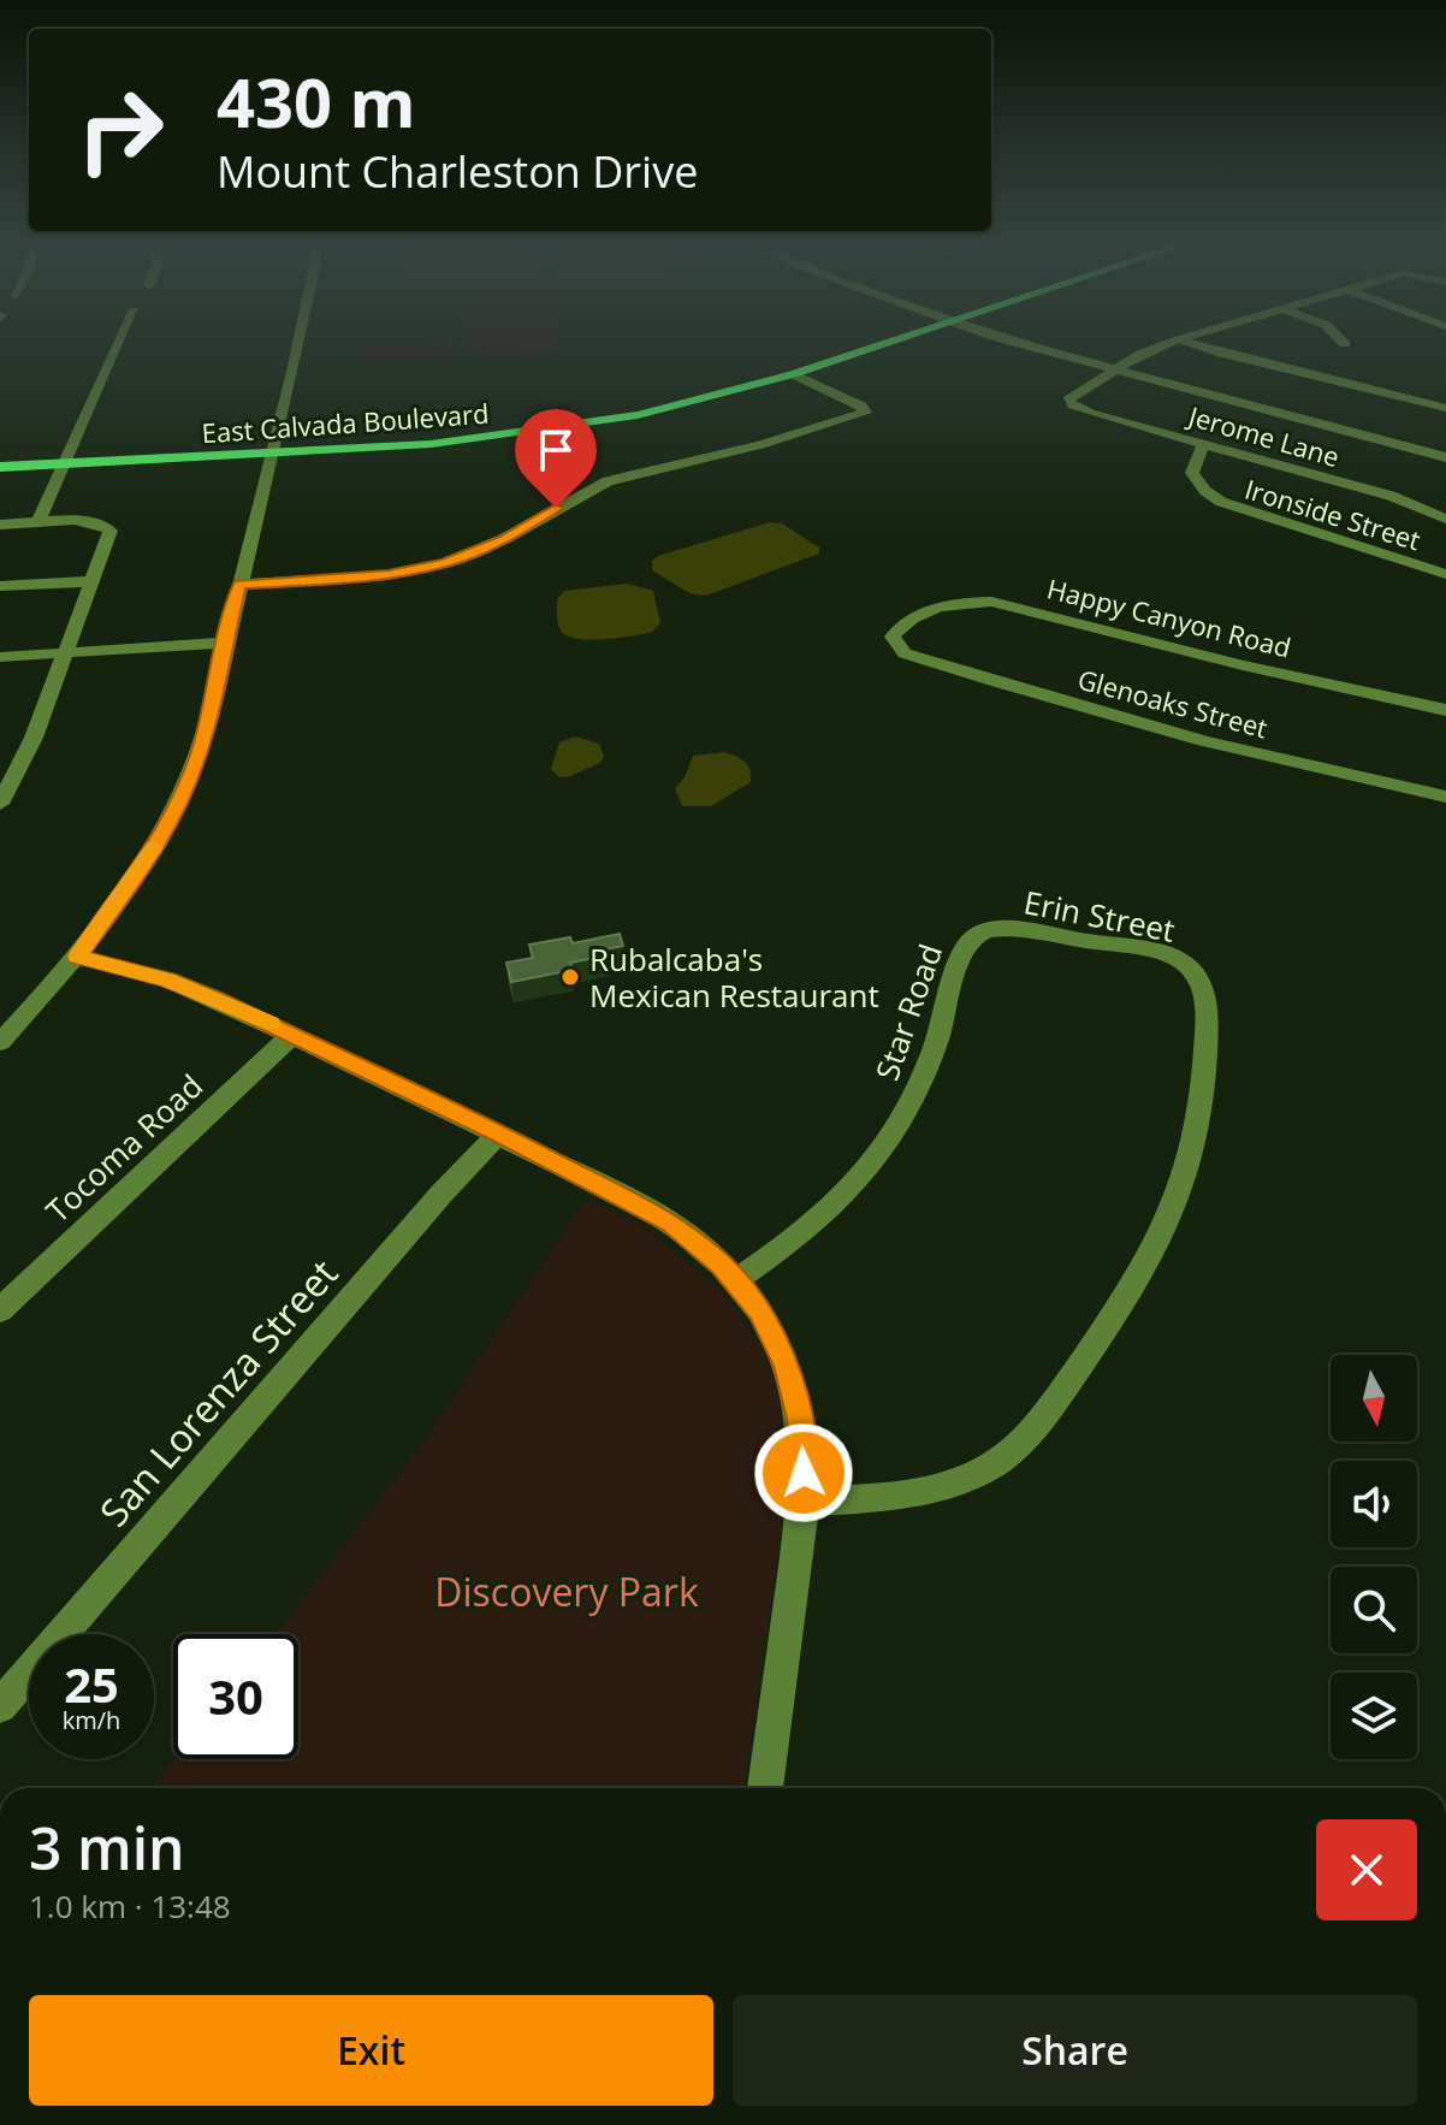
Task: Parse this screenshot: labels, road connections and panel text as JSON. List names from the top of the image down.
{
  "streets": {
    "main road": ["East Calvada Boulevard"],
    "street": [
      "Jerome Lane",
      "Ironside Street",
      "Happy Canyon Road",
      "Glenoaks Street",
      "Erin Street",
      "Star Road",
      "Tocoma Road",
      "San Lorenza Street"
    ]
  },
  "crossings": [
    ["Jerome Lane", "Ironside Street"],
    ["Happy Canyon Road", "Glenoaks Street"],
    ["Erin Street", "Star Road"]
  ],
  "parks": ["Discovery Park"],
  "places": ["Rubalcaba's Mexican Restaurant"],
  "north": "bottom",
  "page": {
    "turn": ["430 m", "Mount Charleston Drive"],
    "speed": "25 km/h",
    "limit": "30",
    "heading": ["3 min", "1.0 km · 13:48"],
    "buttons": ["Exit", "Share"]
  }
}
